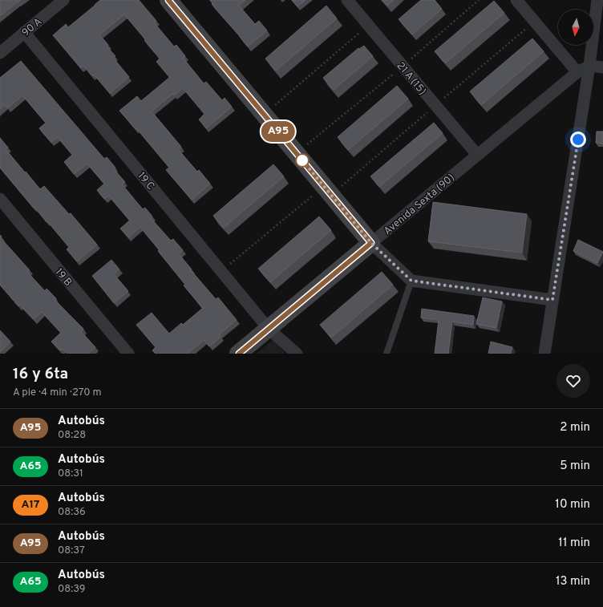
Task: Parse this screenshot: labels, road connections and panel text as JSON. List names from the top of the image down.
{
  "streets": {
    "street": [
      "90 A",
      "21 A (15)",
      "19 C",
      "Avenida Sexta (90)",
      "19 B"
    ]
  },
  "crossings": [
    ["90 A", "19 C"],
    ["21 A (15)", "Avenida Sexta (90)"],
    ["19 C", "Avenida Sexta (90)"]
  ],
  "lines": ["bus line A95"],
  "north": "bottom",
  "page": {
    "on_map": "A95",
    "heading": ["16 y 6ta", "A pie · 4 min · 270 m"],
    "list": [
      {
        "mark": "A95",
        "name": "Autobús",
        "note": "08:28",
        "value": "2 min"
      },
      {
        "mark": "A65",
        "name": "Autobús",
        "note": "08:31",
        "value": "5 min"
      },
      {
        "mark": "A17",
        "name": "Autobús",
        "note": "08:36",
        "value": "10 min"
      },
      {
        "mark": "A95",
        "name": "Autobús",
        "note": "08:37",
        "value": "11 min"
      },
      {
        "mark": "A65",
        "name": "Autobús",
        "note": "08:39",
        "value": "13 min"
      }
    ]
  }
}
